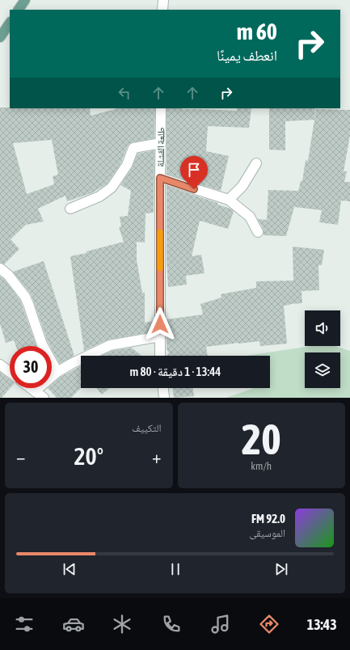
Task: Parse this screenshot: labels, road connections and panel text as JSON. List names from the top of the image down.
{
  "streets": {
    "street": ["طلعة القشلة"]
  },
  "page": {
    "turn": ["60 m", "انعطف يمينًا"],
    "limit": "30",
    "trip": "13:44 · 1 دقيقة · 80 m",
    "tile": [
      ["20", "km/h"],
      "التكييف"
    ],
    "heat": ["−", "20°", "+"],
    "song": ["92.0 FM", "الموسيقى"],
    "tabs": "13:43"
  }
}
